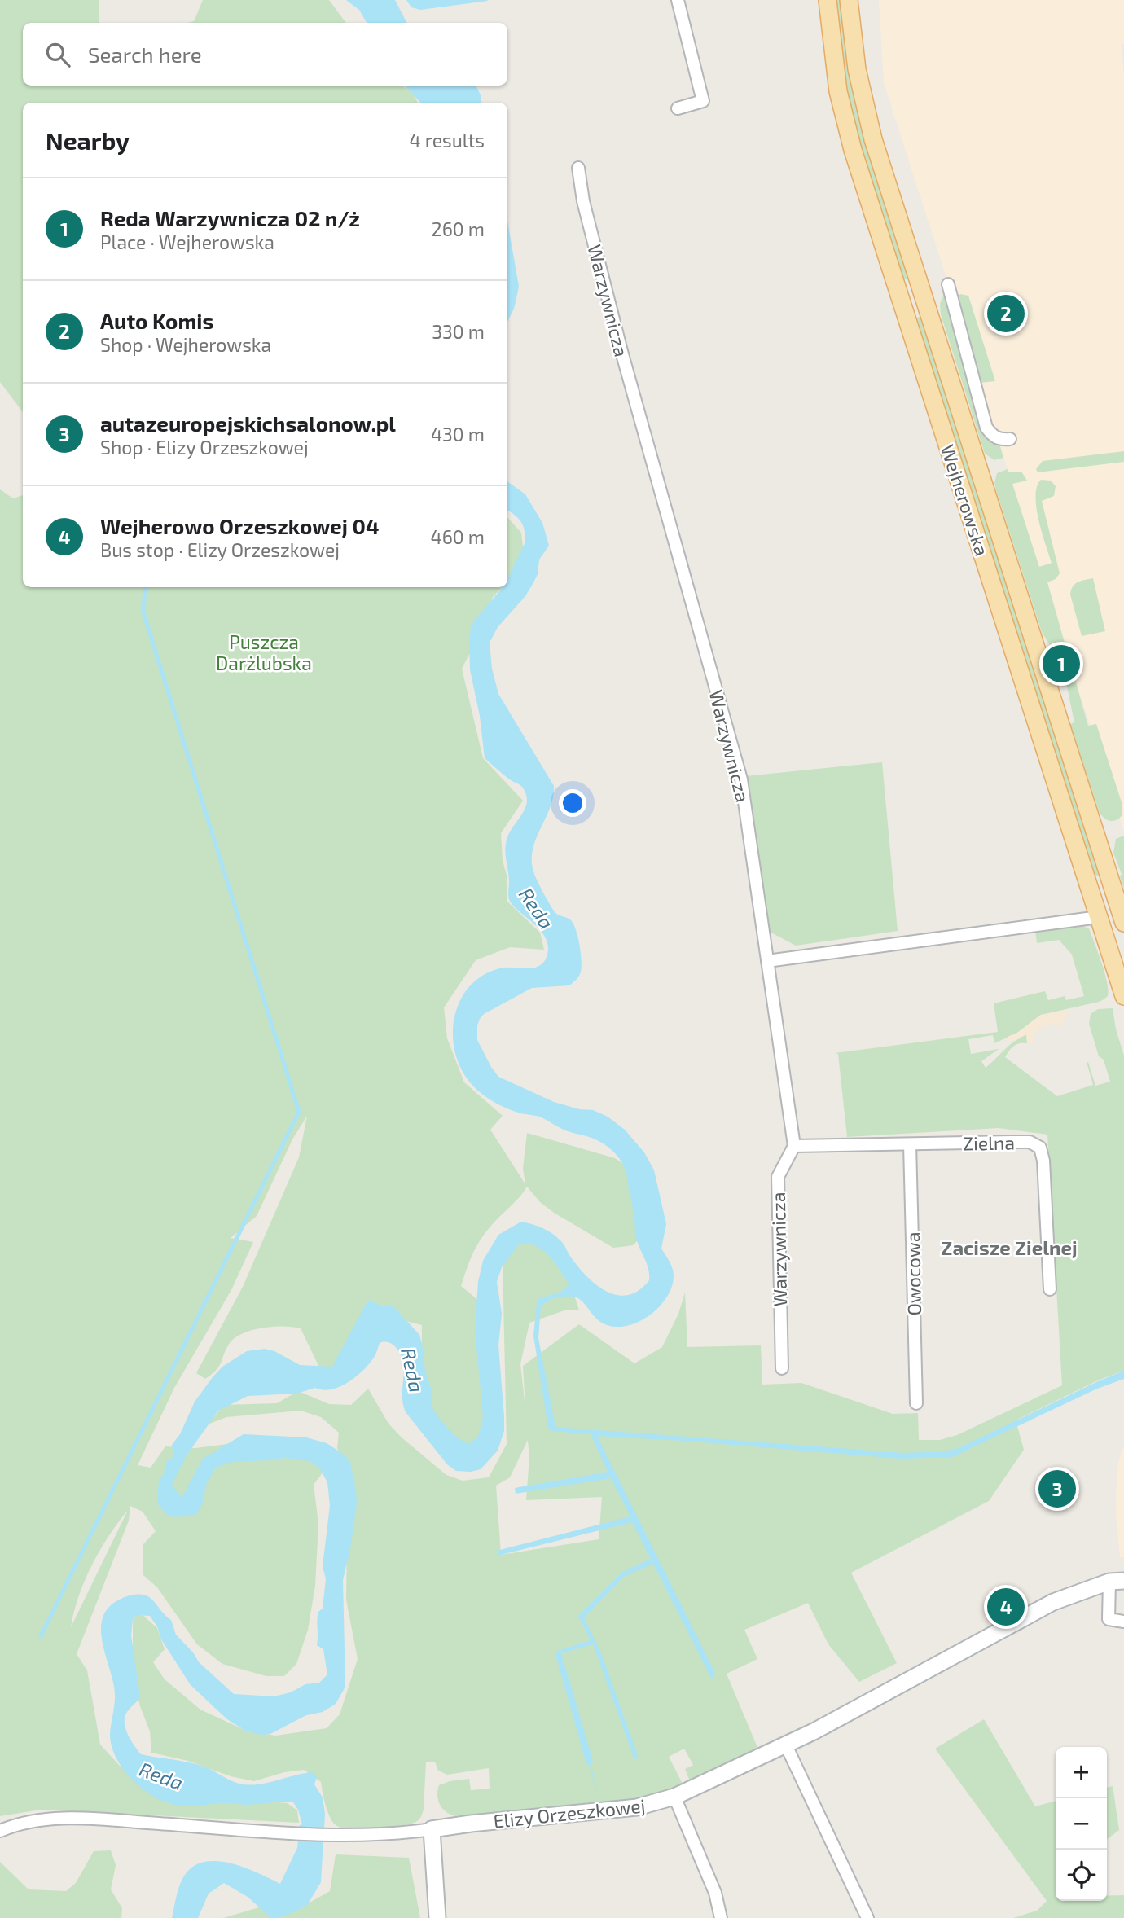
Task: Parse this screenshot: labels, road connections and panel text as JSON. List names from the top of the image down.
{
  "streets": {
    "main road": ["Wejherowska"],
    "street": [
      "Warzywnicza",
      "Zielna",
      "Owocowa",
      "Elizy Orzeszkowej"
    ]
  },
  "crossings": [
    ["Warzywnicza", "Zielna"],
    ["Zielna", "Owocowa"]
  ],
  "districts": ["Zacisze Zielnej"],
  "water": ["Reda"],
  "parks": ["Puszcza Darżlubska"],
  "page": {
    "search": "Search here",
    "heading": ["Nearby", "4 results"],
    "list": [
      {
        "mark": "1",
        "name": "Reda Warzywnicza 02 n/ż",
        "note": "Place · Wejherowska",
        "value": "260 m"
      },
      {
        "mark": "2",
        "name": "Auto Komis",
        "note": "Shop · Wejherowska",
        "value": "330 m"
      },
      {
        "mark": "3",
        "name": "autazeuropejskichsalonow.pl",
        "note": "Shop · Elizy Orzeszkowej",
        "value": "430 m"
      },
      {
        "mark": "4",
        "name": "Wejherowo Orzeszkowej 04",
        "note": "Bus stop · Elizy Orzeszkowej",
        "value": "460 m"
      }
    ],
    "pins": [
      "2",
      "1",
      "3",
      "4"
    ],
    "map_buttons": ["+", "−"]
  }
}
